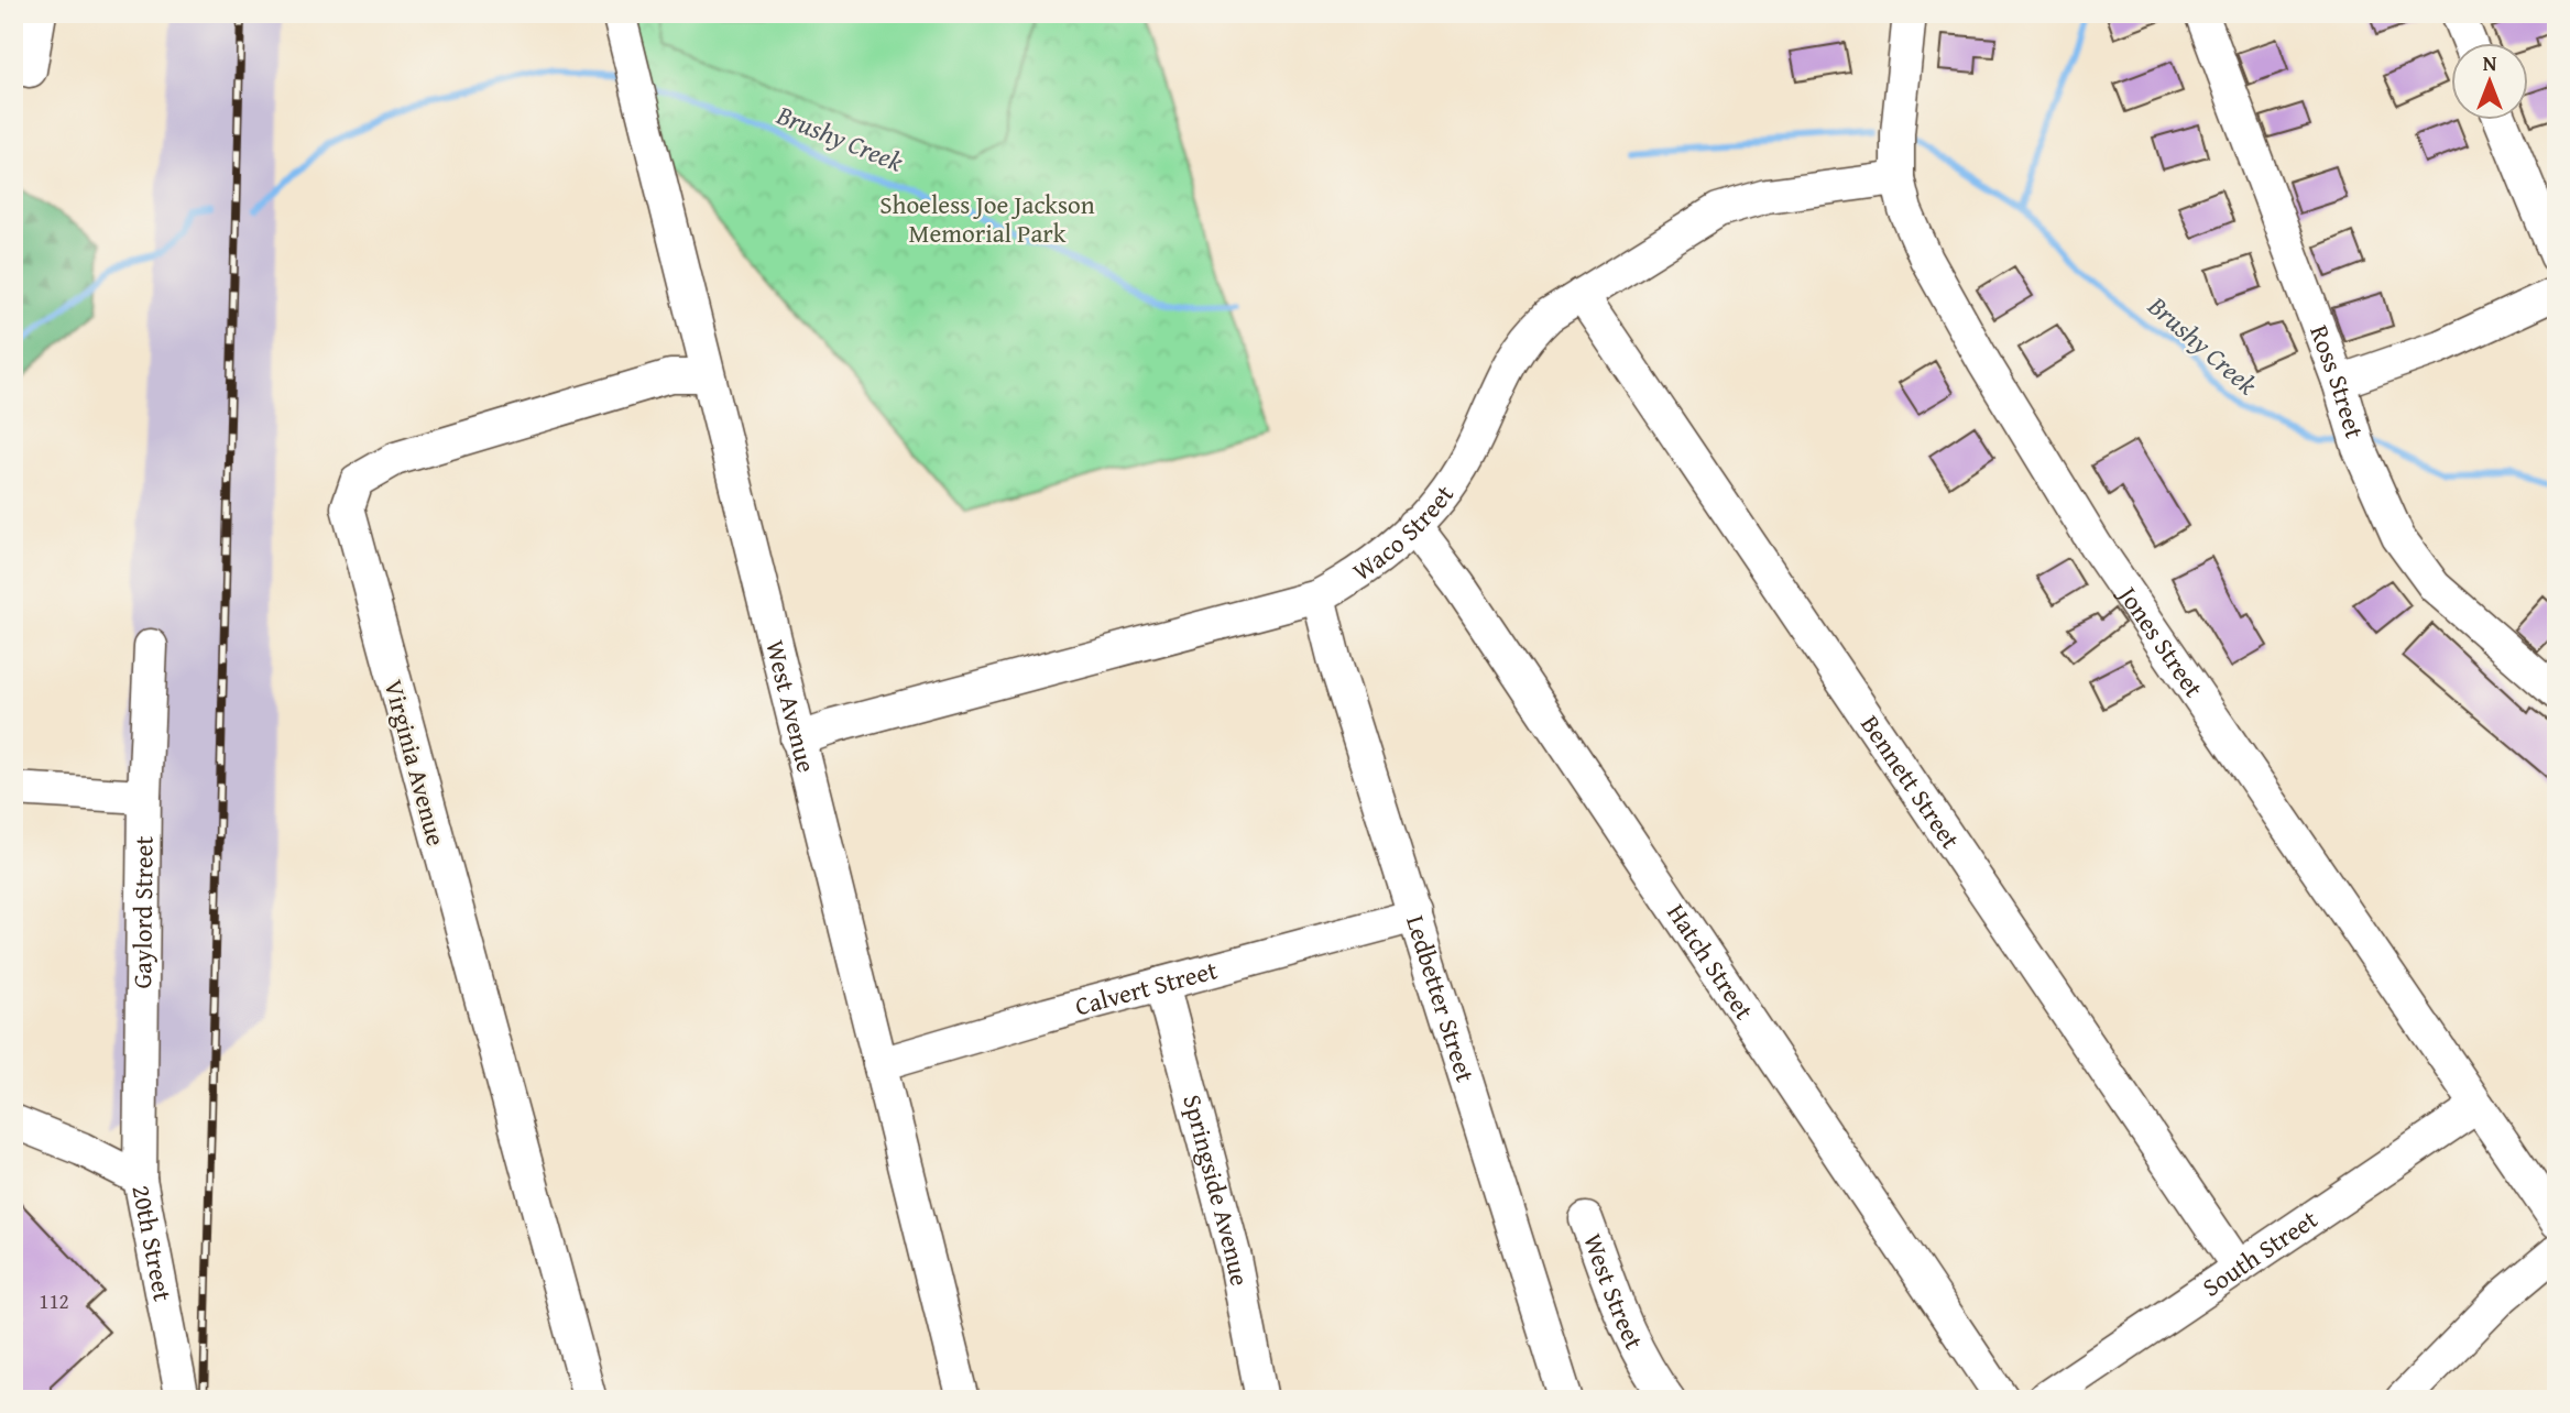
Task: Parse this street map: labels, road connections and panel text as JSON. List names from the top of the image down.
{
  "streets": {
    "street": [
      "Ross Street",
      "Waco Street",
      "Jones Street",
      "West Avenue",
      "Virginia Avenue",
      "Bennett Street",
      "Gaylord Street",
      "Hatch Street",
      "Calvert Street",
      "Ledbetter Street",
      "Springside Avenue",
      "20th Street",
      "South Street",
      "West Street"
    ]
  },
  "crossings": [
    ["Waco Street", "Jones Street"],
    ["Waco Street", "West Avenue"],
    ["Waco Street", "Bennett Street"],
    ["Waco Street", "Hatch Street"],
    ["Waco Street", "Ledbetter Street"],
    ["Jones Street", "South Street"],
    ["West Avenue", "Virginia Avenue"],
    ["West Avenue", "Calvert Street"],
    ["Bennett Street", "South Street"],
    ["Gaylord Street", "20th Street"],
    ["Calvert Street", "Ledbetter Street"],
    ["Calvert Street", "Springside Avenue"]
  ],
  "water": ["Brushy Creek"],
  "parks": ["Shoeless Joe Jackson Memorial Park"],
  "house_numbers": ["112"],
  "north": "top"
}
